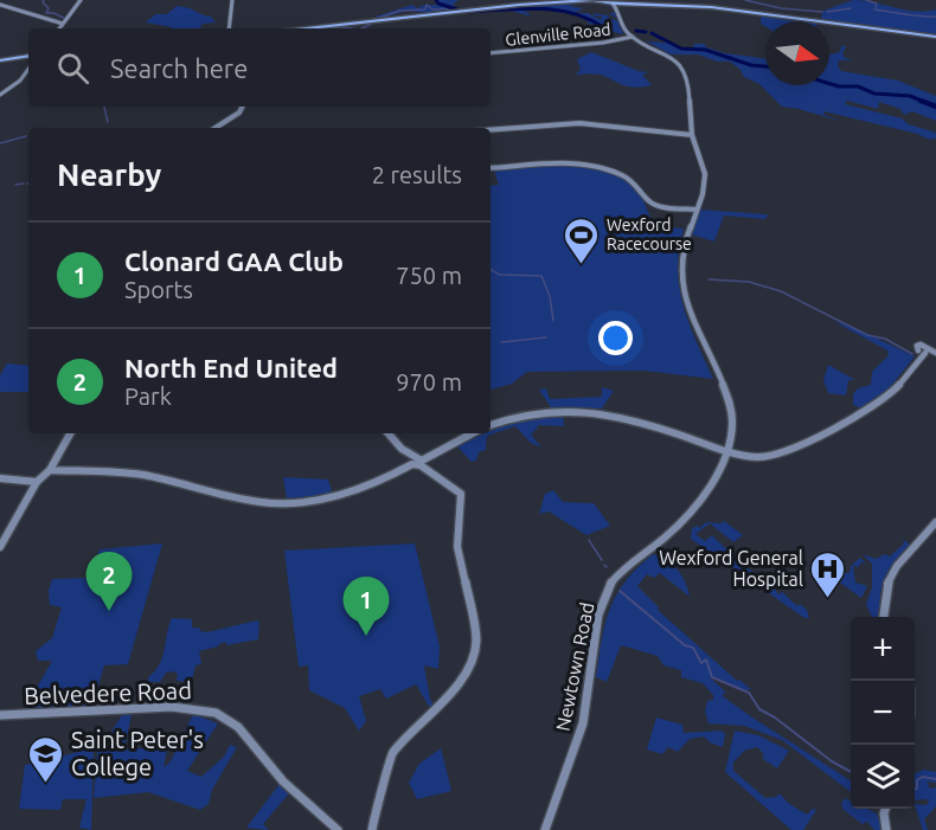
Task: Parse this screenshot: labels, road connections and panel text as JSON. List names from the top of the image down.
{
  "streets": {
    "street": ["Glenville Road", "Newtown Road", "Belvedere Road"]
  },
  "crossings": [
    ["Glenville Road", "Newtown Road"]
  ],
  "places": {
    "sports": ["Wexford Racecourse"],
    "hospital": ["Wexford General Hospital"],
    "school or university": ["Saint Peter's College"]
  },
  "north": "right",
  "page": {
    "search": "Search here",
    "heading": ["Nearby", "2 results"],
    "list": [
      {
        "mark": "1",
        "name": "Clonard GAA Club",
        "note": "Sports",
        "value": "750 m"
      },
      {
        "mark": "2",
        "name": "North End United",
        "note": "Park",
        "value": "970 m"
      }
    ],
    "pins": ["2", "1"],
    "map_buttons": ["+", "−"]
  }
}
